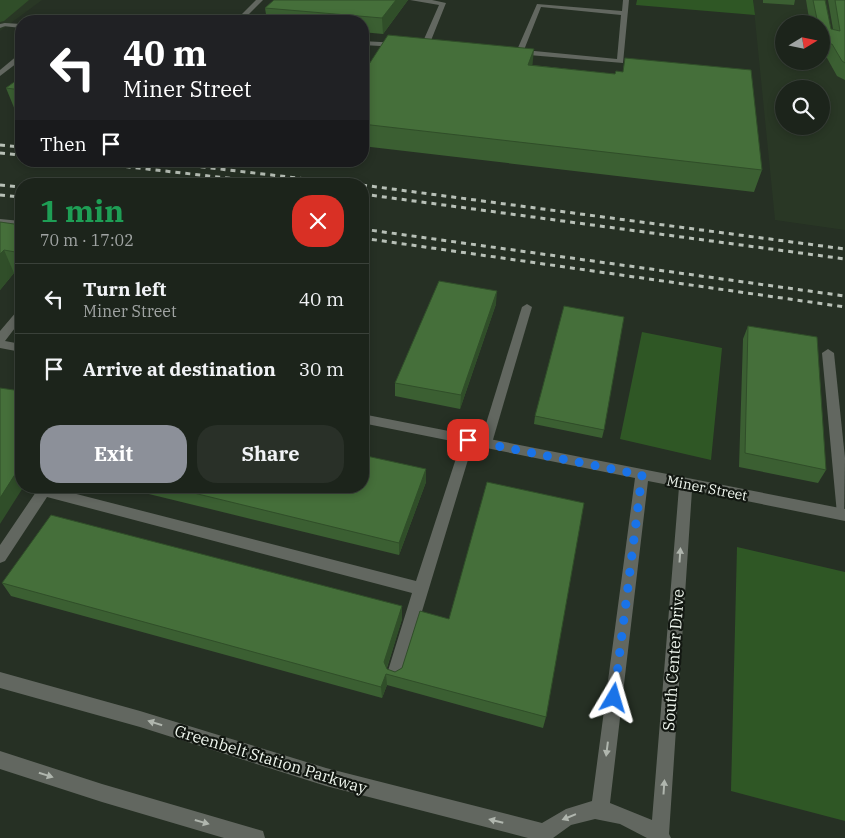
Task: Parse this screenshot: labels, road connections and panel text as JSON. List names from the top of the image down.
{
  "streets": {
    "street": ["Miner Street", "South Center Drive", "Greenbelt Station Parkway"]
  },
  "crossings": [
    ["Miner Street", "South Center Drive"]
  ],
  "north": "right",
  "page": {
    "turn": ["40 m", "Miner Street"],
    "then": "Then",
    "heading": ["1 min", "70 m · 17:02"],
    "list": [
      {
        "name": "Turn left",
        "note": "Miner Street",
        "value": "40 m"
      },
      {
        "name": "Arrive at destination",
        "value": "30 m"
      }
    ],
    "buttons": ["Exit", "Share"]
  }
}
